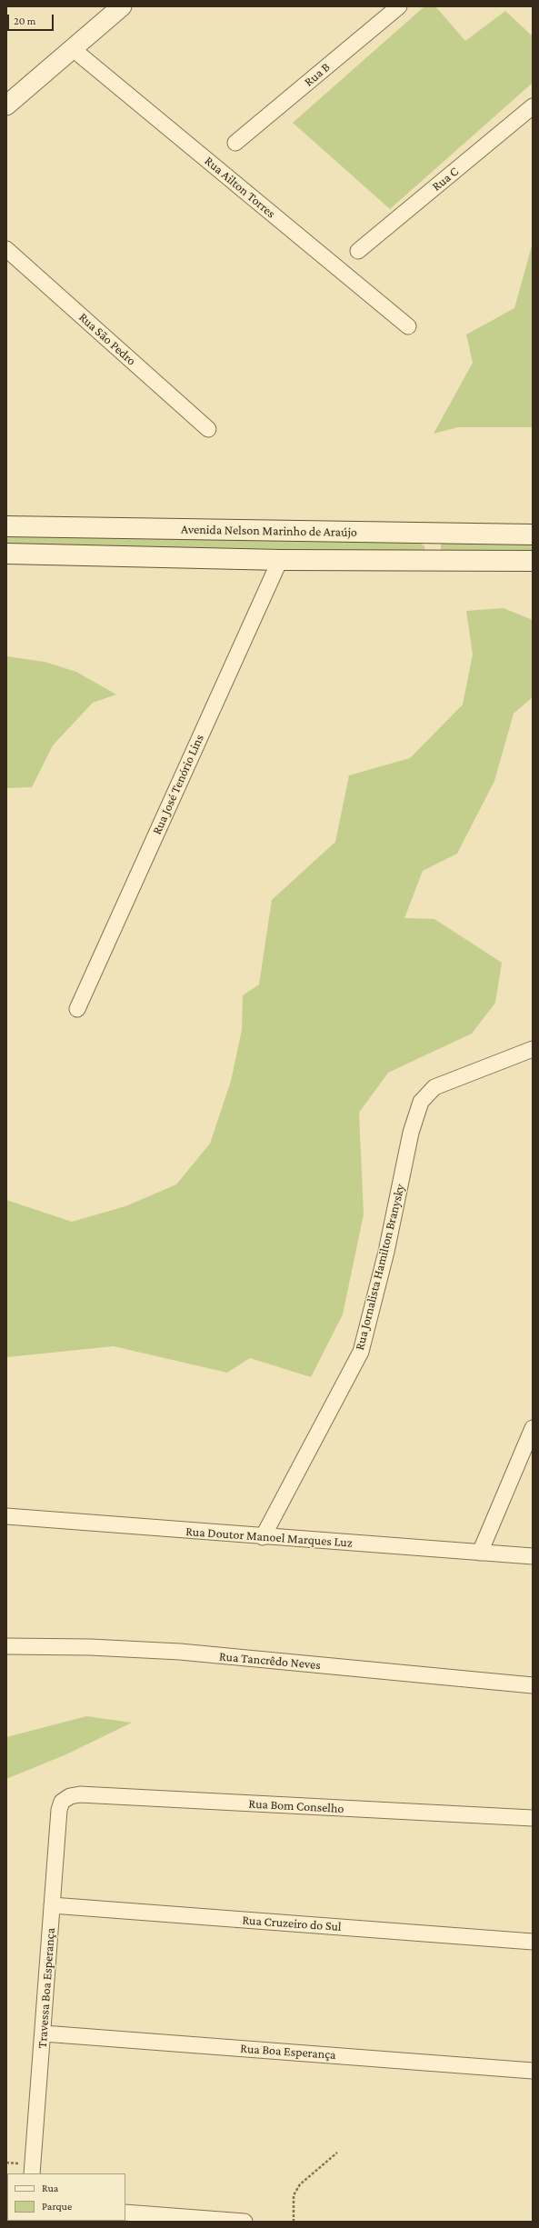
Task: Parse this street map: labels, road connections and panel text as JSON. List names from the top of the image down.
{
  "streets": {
    "main road": ["Avenida Nelson Marinho de Araújo"],
    "street": [
      "Rua B",
      "Rua C",
      "Rua Ailton Torres",
      "Rua São Pedro",
      "Rua José Tenório Lins",
      "Rua Jornalista Hamilton Branysky",
      "Rua Doutor Manoel Marques Luz",
      "Rua Tancrêdo Neves",
      "Rua Bom Conselho",
      "Rua Cruzeiro do Sul",
      "Travessa Boa Esperança",
      "Rua Boa Esperança"
    ]
  },
  "crossings": [
    ["Rua Jornalista Hamilton Branysky", "Rua Doutor Manoel Marques Luz"],
    ["Rua Bom Conselho", "Travessa Boa Esperança"],
    ["Rua Cruzeiro do Sul", "Travessa Boa Esperança"],
    ["Travessa Boa Esperança", "Rua Boa Esperança"]
  ],
  "legend": ["Rua", "Parque"],
  "scale_bar": "20 m"
}
